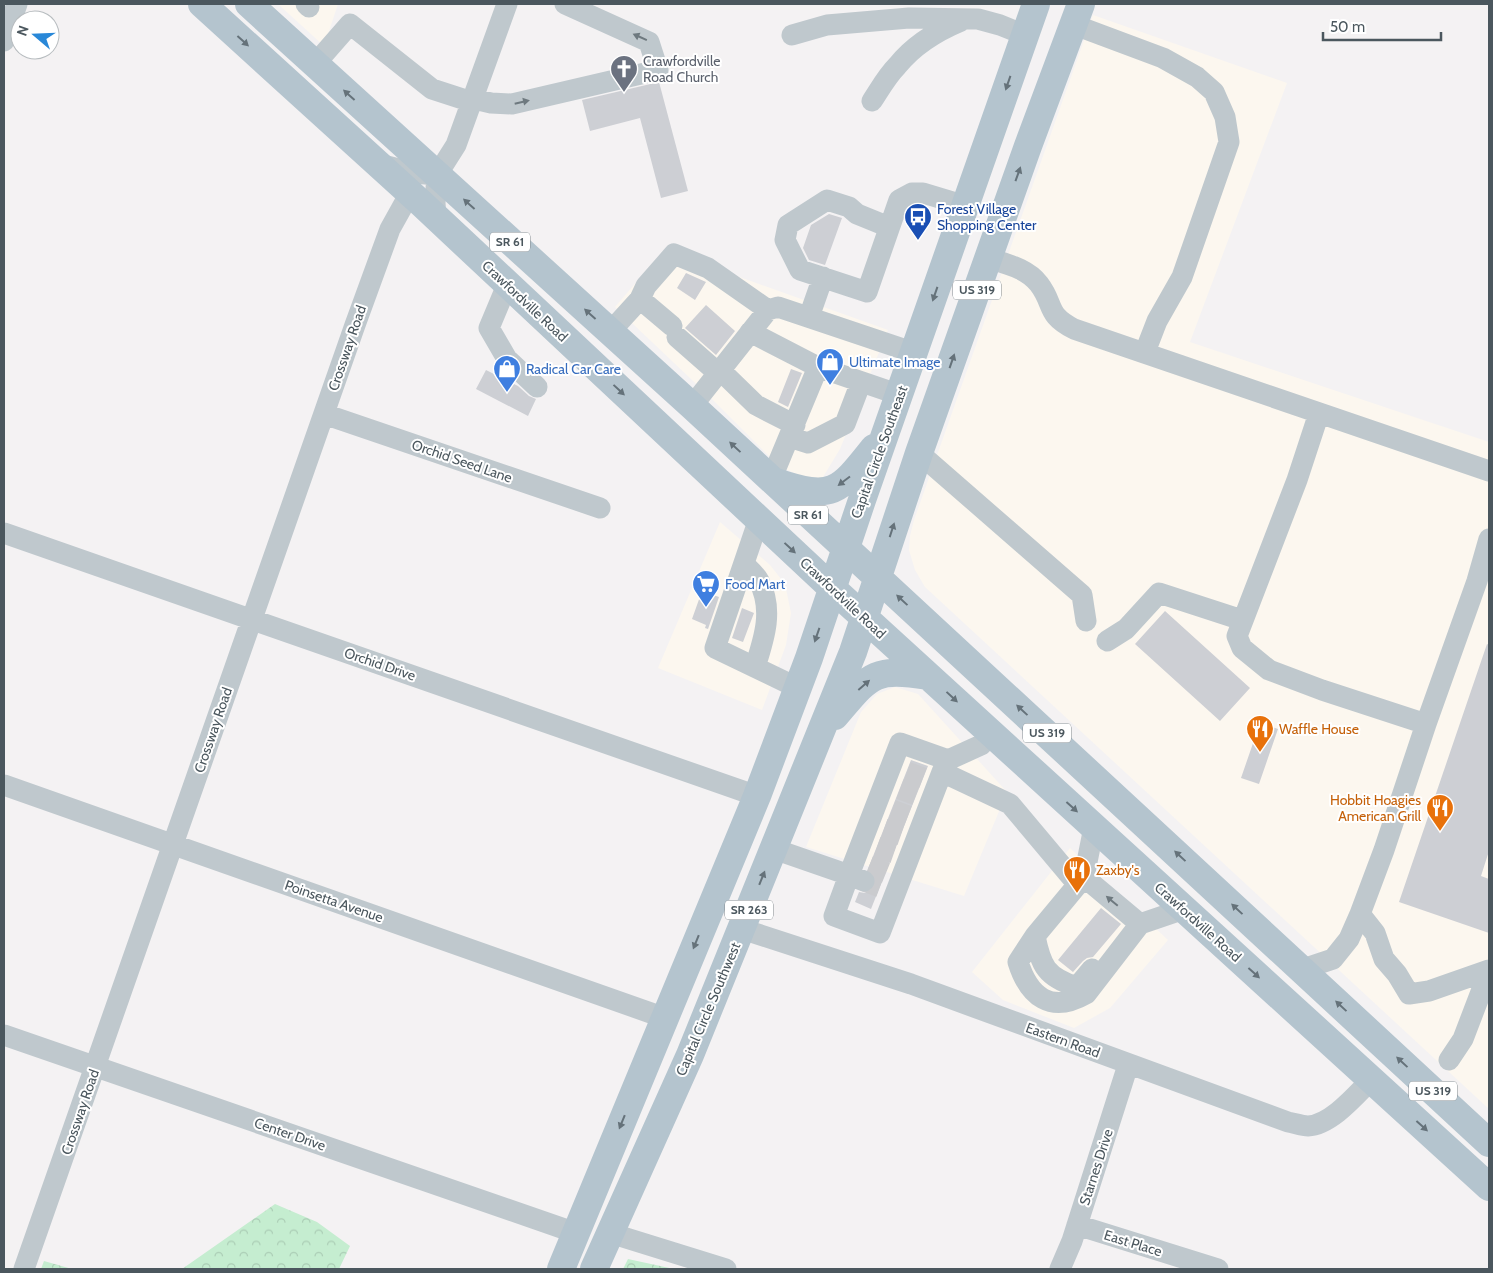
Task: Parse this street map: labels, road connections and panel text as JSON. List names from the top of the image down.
{
  "streets": {
    "main road": [
      "SR 61",
      "US 319",
      "Crawfordville Road",
      "Capital Circle Southeast",
      "SR 263",
      "Capital Circle Southwest"
    ],
    "street": [
      "Crossway Road",
      "Orchid Seed Lane",
      "Orchid Drive",
      "Poinsetta Avenue",
      "Eastern Road",
      "Center Drive",
      "Starnes Drive",
      "East Place"
    ]
  },
  "crossings": [
    ["SR 61", "US 319"],
    ["SR 61", "Capital Circle Southeast"],
    ["SR 61", "Capital Circle Southwest"],
    ["US 319", "Capital Circle Southwest"],
    ["Crawfordville Road", "Crossway Road"],
    ["Crawfordville Road", "Capital Circle Southeast"],
    ["Crawfordville Road", "SR 263"],
    ["Crawfordville Road", "Capital Circle Southwest"],
    ["Crawfordville Road", "Eastern Road"],
    ["Crossway Road", "Orchid Seed Lane"],
    ["Crossway Road", "Orchid Drive"],
    ["Crossway Road", "Poinsetta Avenue"],
    ["Crossway Road", "Center Drive"],
    ["Capital Circle Southeast", "SR 263"],
    ["Orchid Drive", "SR 263"],
    ["Poinsetta Avenue", "SR 263"],
    ["SR 263", "Center Drive"],
    ["Capital Circle Southwest", "Eastern Road"],
    ["Eastern Road", "Starnes Drive"],
    ["Starnes Drive", "East Place"]
  ],
  "places": {
    "church": ["Crawfordville Road Church"],
    "bus stop": ["Forest Village Shopping Center"],
    "shop": ["Ultimate Image", "Radical Car Care"],
    "supermarket": ["Food Mart"],
    "restaurant": ["Waffle House", "Hobbit Hoagies American Grill", "Zaxby's"]
  },
  "scale_bar": "50 m",
  "north": "left"
}
